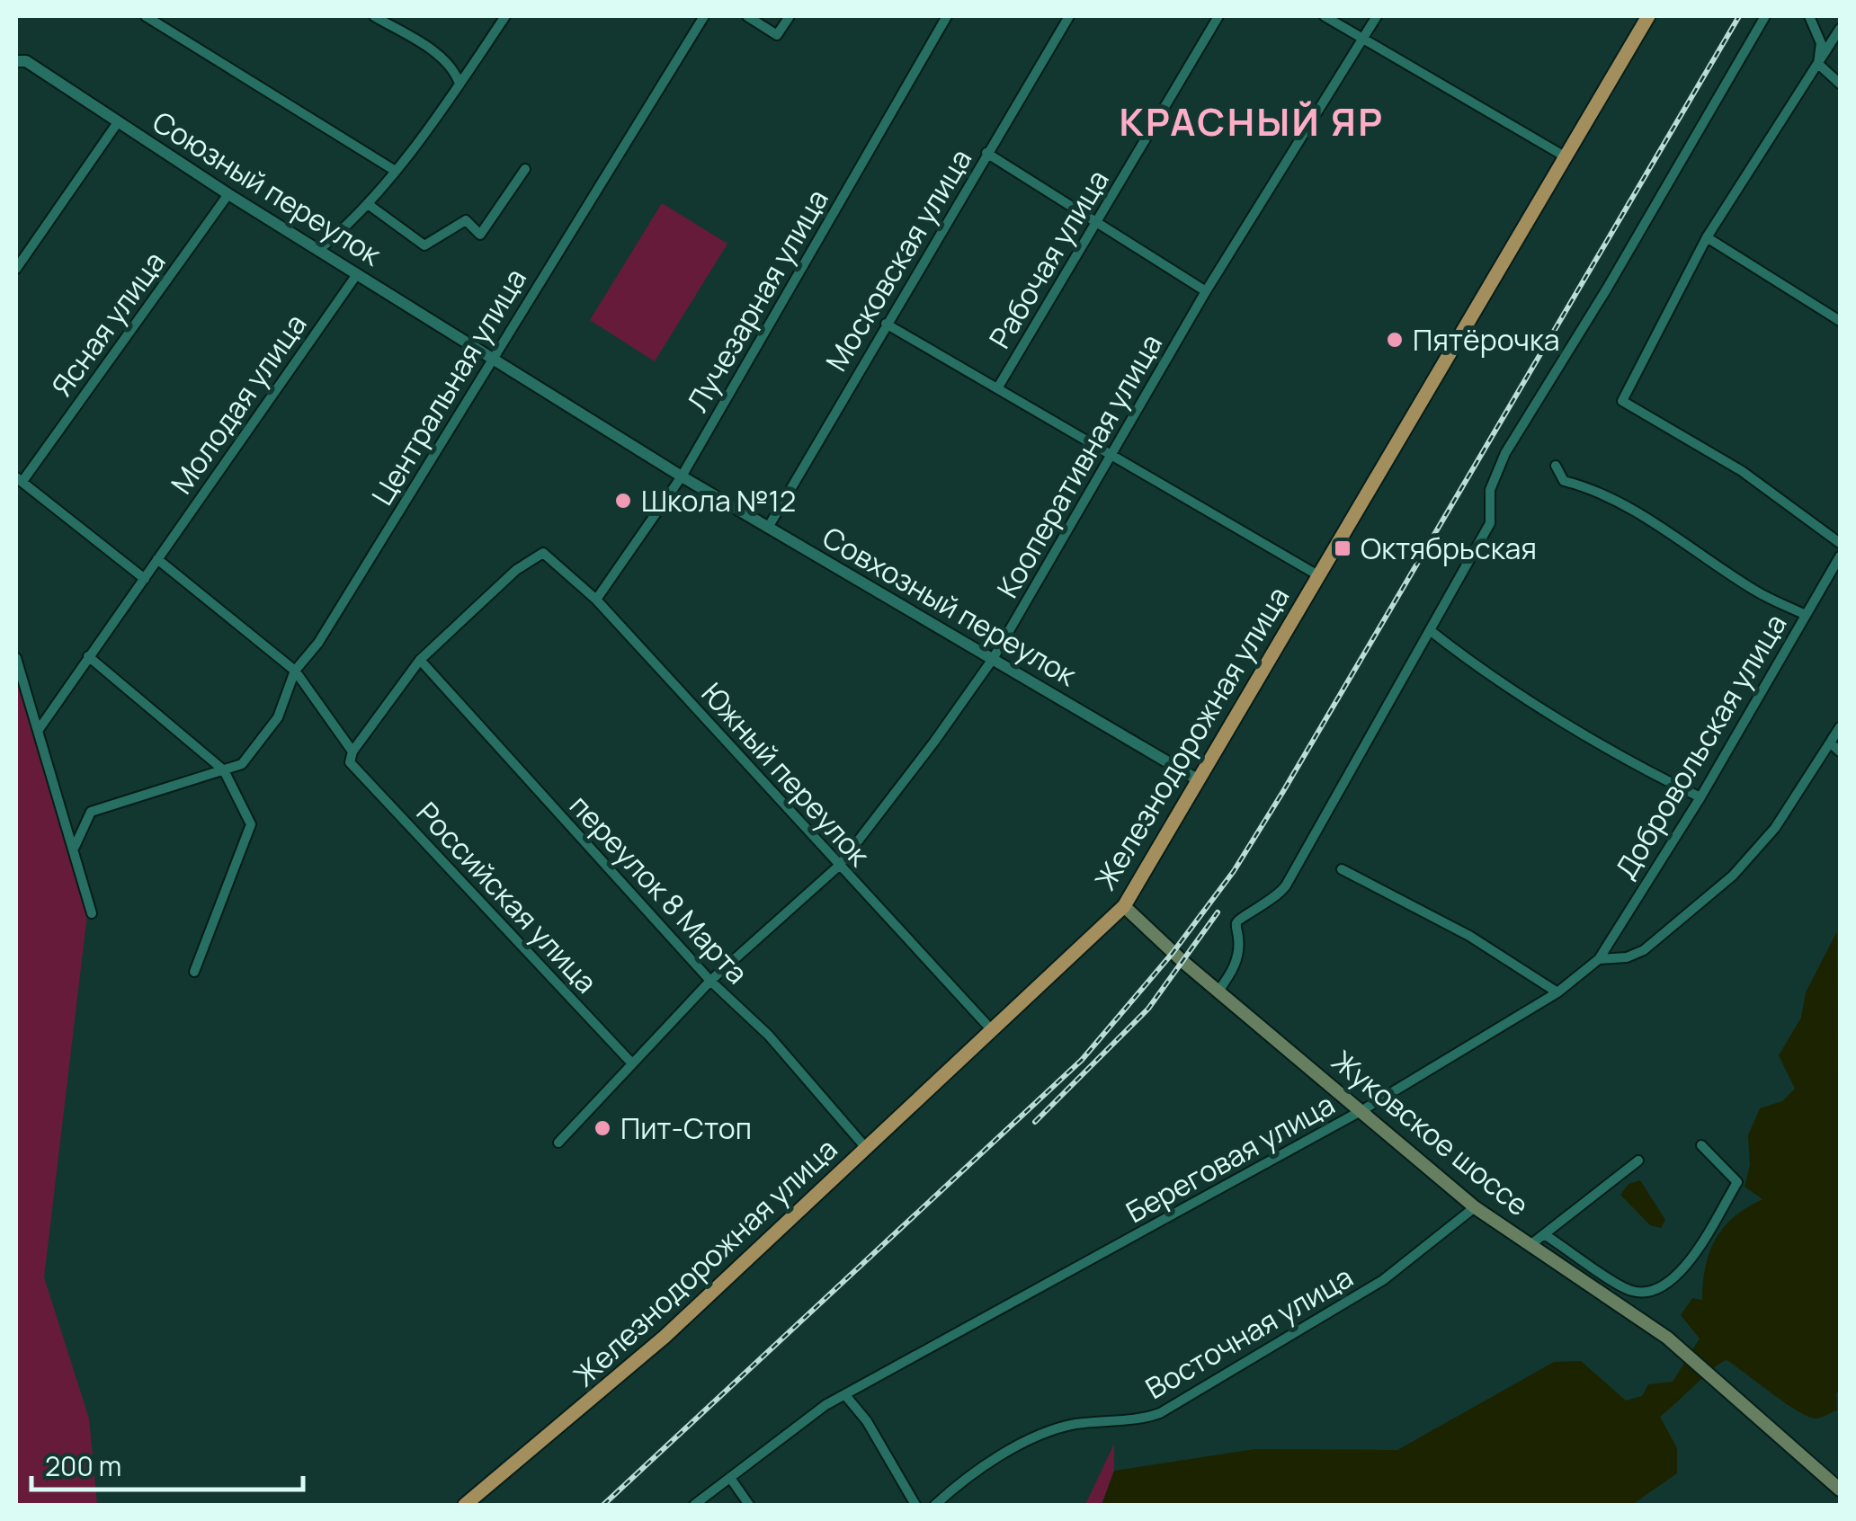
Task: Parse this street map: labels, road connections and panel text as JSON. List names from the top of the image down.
{
  "streets": {
    "main road": ["Железнодорожная улица", "Жуковское шоссе"],
    "street": [
      "Союзный переулок",
      "Рабочая улица",
      "Московская улица",
      "Лучезарная улица",
      "Ясная улица",
      "Центральная улица",
      "Молодая улица",
      "Кооперативная улица",
      "Совхозный переулок",
      "Добровольская улица",
      "Южный переулок",
      "переулок 8 Марта",
      "Российская улица",
      "Береговая улица",
      "Восточная улица"
    ]
  },
  "crossings": [
    ["Союзный переулок", "Ясная улица"],
    ["Союзный переулок", "Центральная улица"],
    ["Союзный переулок", "Молодая улица"],
    ["Союзный переулок", "Совхозный переулок"],
    ["Московская улица", "Совхозный переулок"],
    ["Лучезарная улица", "Совхозный переулок"],
    ["Лучезарная улица", "Южный переулок"],
    ["Центральная улица", "Совхозный переулок"],
    ["Кооперативная улица", "Совхозный переулок"],
    ["Кооперативная улица", "Южный переулок"],
    ["Кооперативная улица", "переулок 8 Марта"],
    ["Кооперативная улица", "Российская улица"],
    ["Совхозный переулок", "Железнодорожная улица"],
    ["Железнодорожная улица", "Южный переулок"],
    ["Железнодорожная улица", "переулок 8 Марта"],
    ["Железнодорожная улица", "Жуковское шоссе"],
    ["Добровольская улица", "Береговая улица"],
    ["Южный переулок", "переулок 8 Марта"],
    ["Жуковское шоссе", "Береговая улица"],
    ["Жуковское шоссе", "Восточная улица"]
  ],
  "districts": ["КРАСНЫЙ ЯР"],
  "places": {
    "other": ["Пятёрочка", "Школа №12", "Пит-Стоп"],
    "transit": ["Октябрьская"]
  },
  "scale_bar": "200 m"
}
